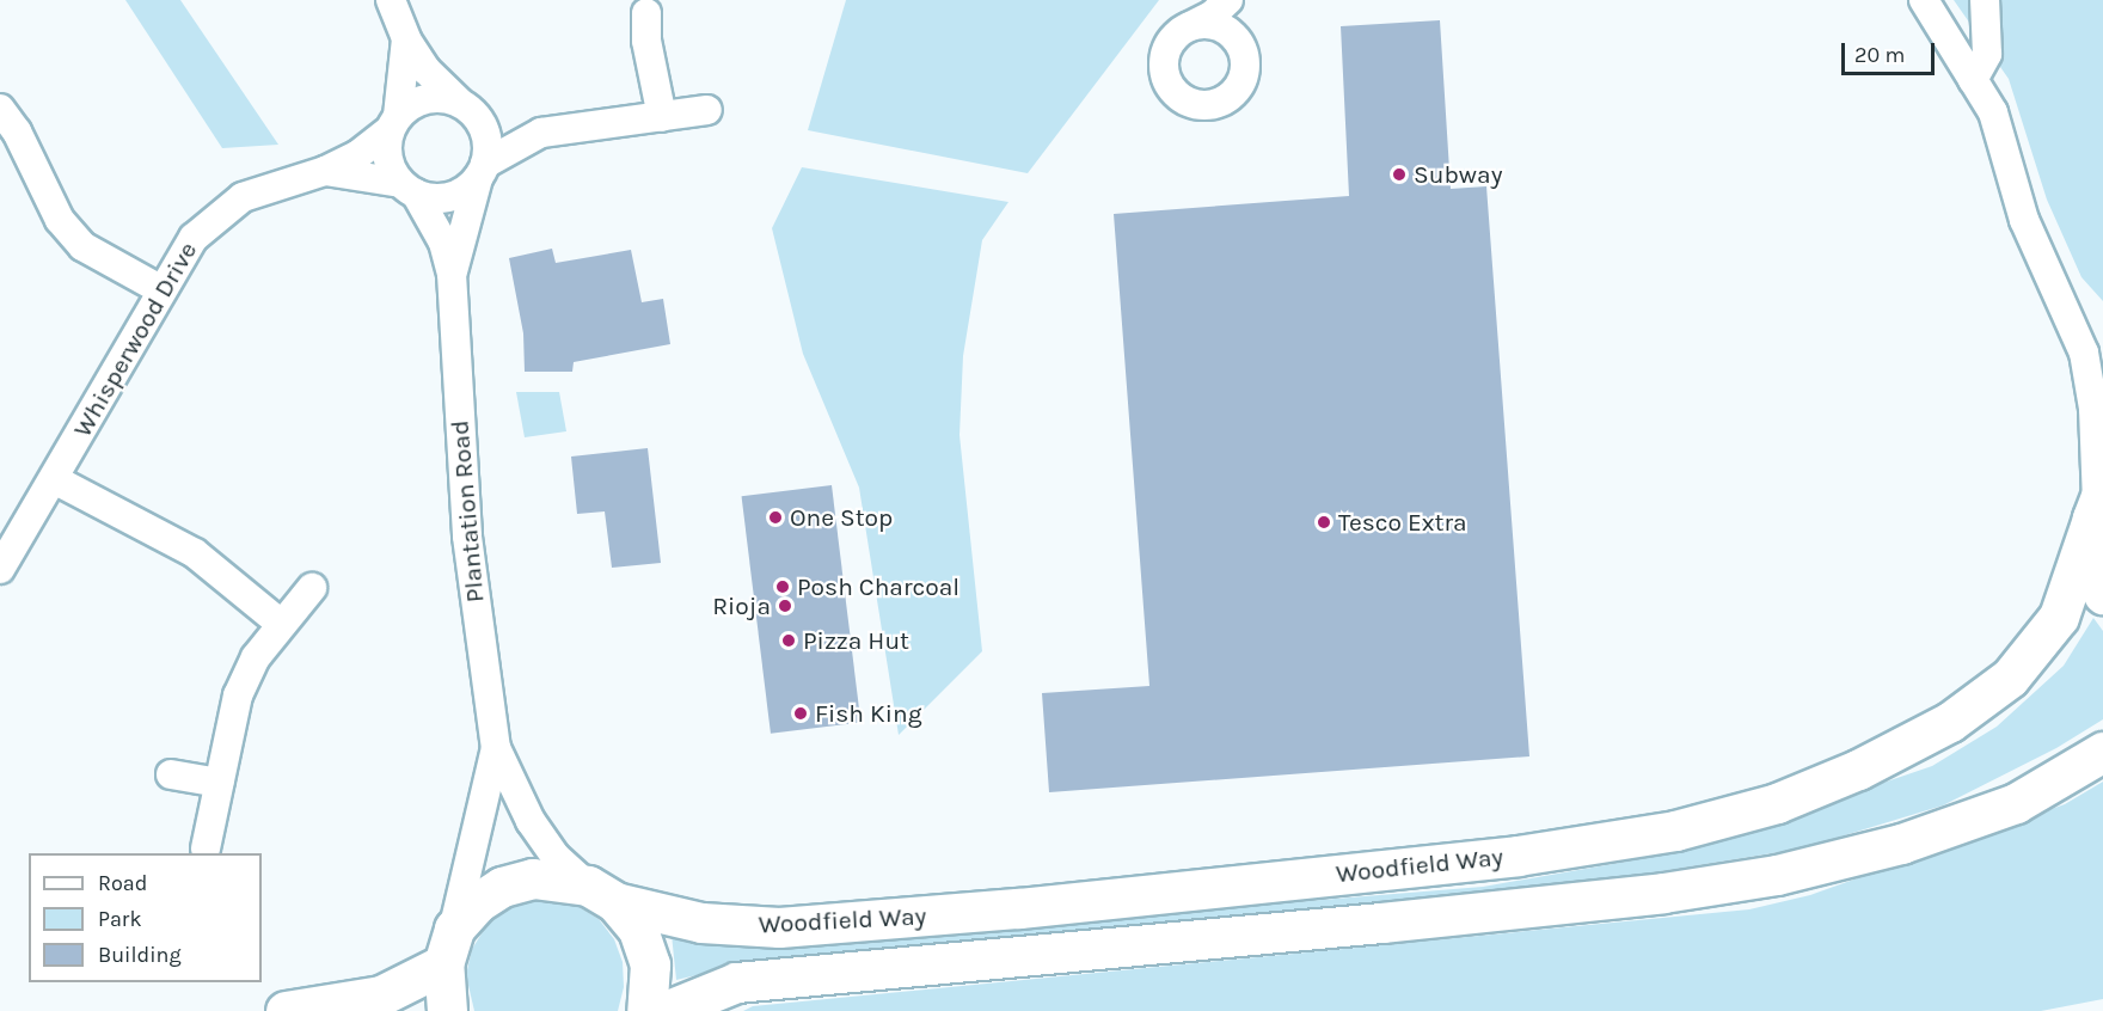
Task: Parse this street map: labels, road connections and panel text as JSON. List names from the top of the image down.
{
  "streets": {
    "street": ["Whisperwood Drive", "Plantation Road", "Woodfield Way"]
  },
  "crossings": [
    ["Whisperwood Drive", "Plantation Road"],
    ["Plantation Road", "Woodfield Way"]
  ],
  "places": [
    "Subway",
    "One Stop",
    "Tesco Extra",
    "Posh Charcoal",
    "Rioja",
    "Pizza Hut",
    "Fish King"
  ],
  "legend": ["Road", "Park", "Building"],
  "scale_bar": "20 m"
}
